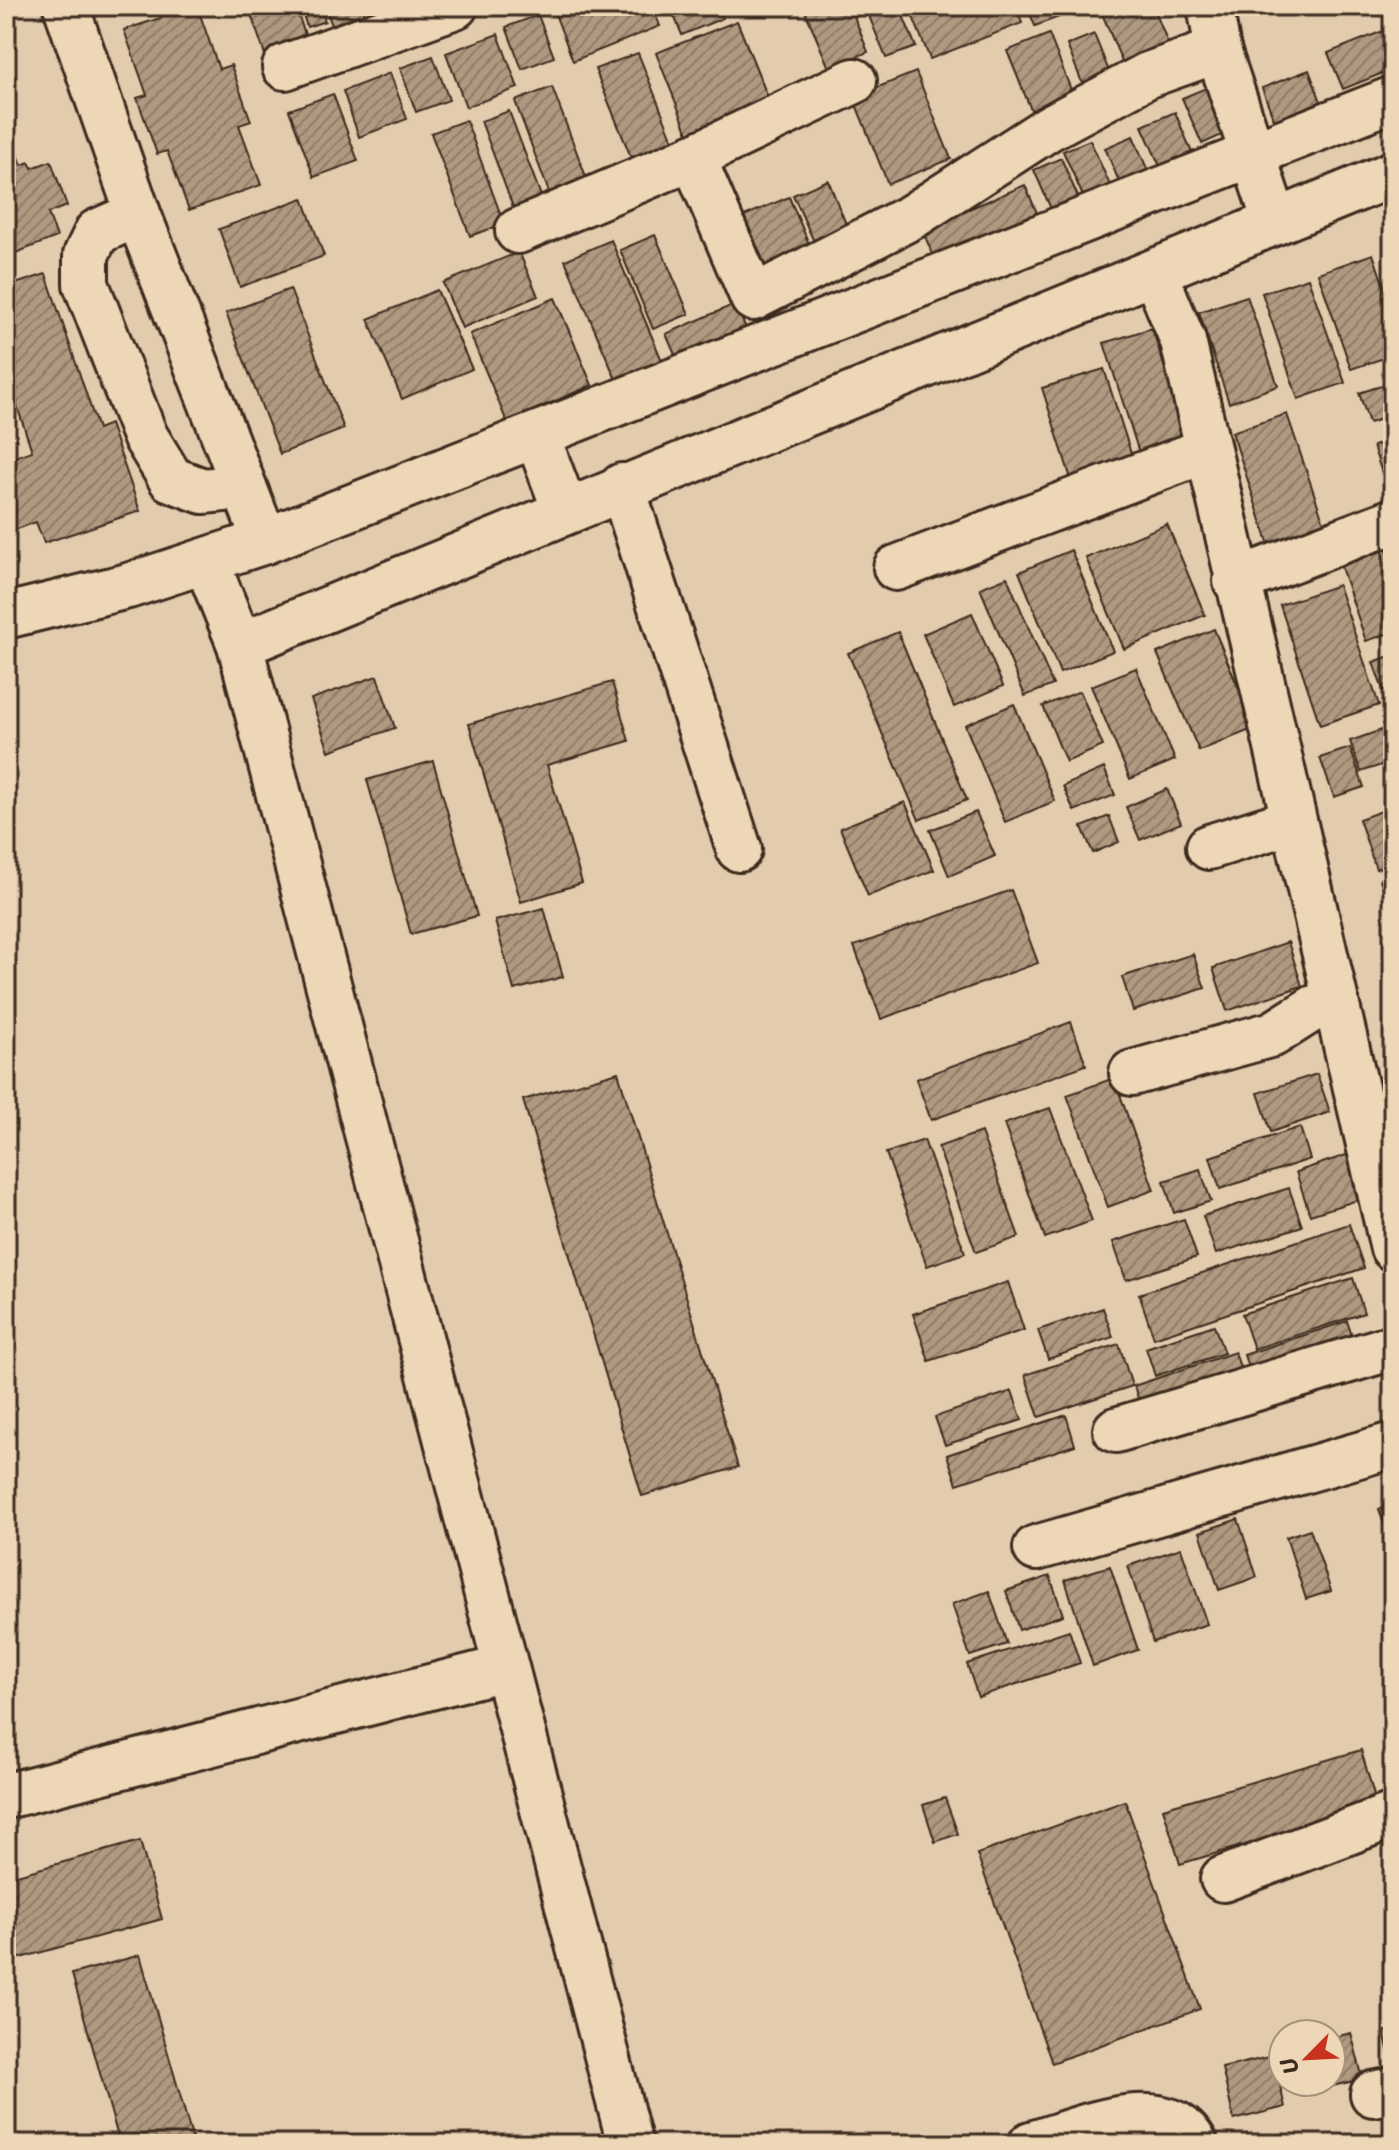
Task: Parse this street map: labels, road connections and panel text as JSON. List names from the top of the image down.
{
  "north": "bottom left"
}
